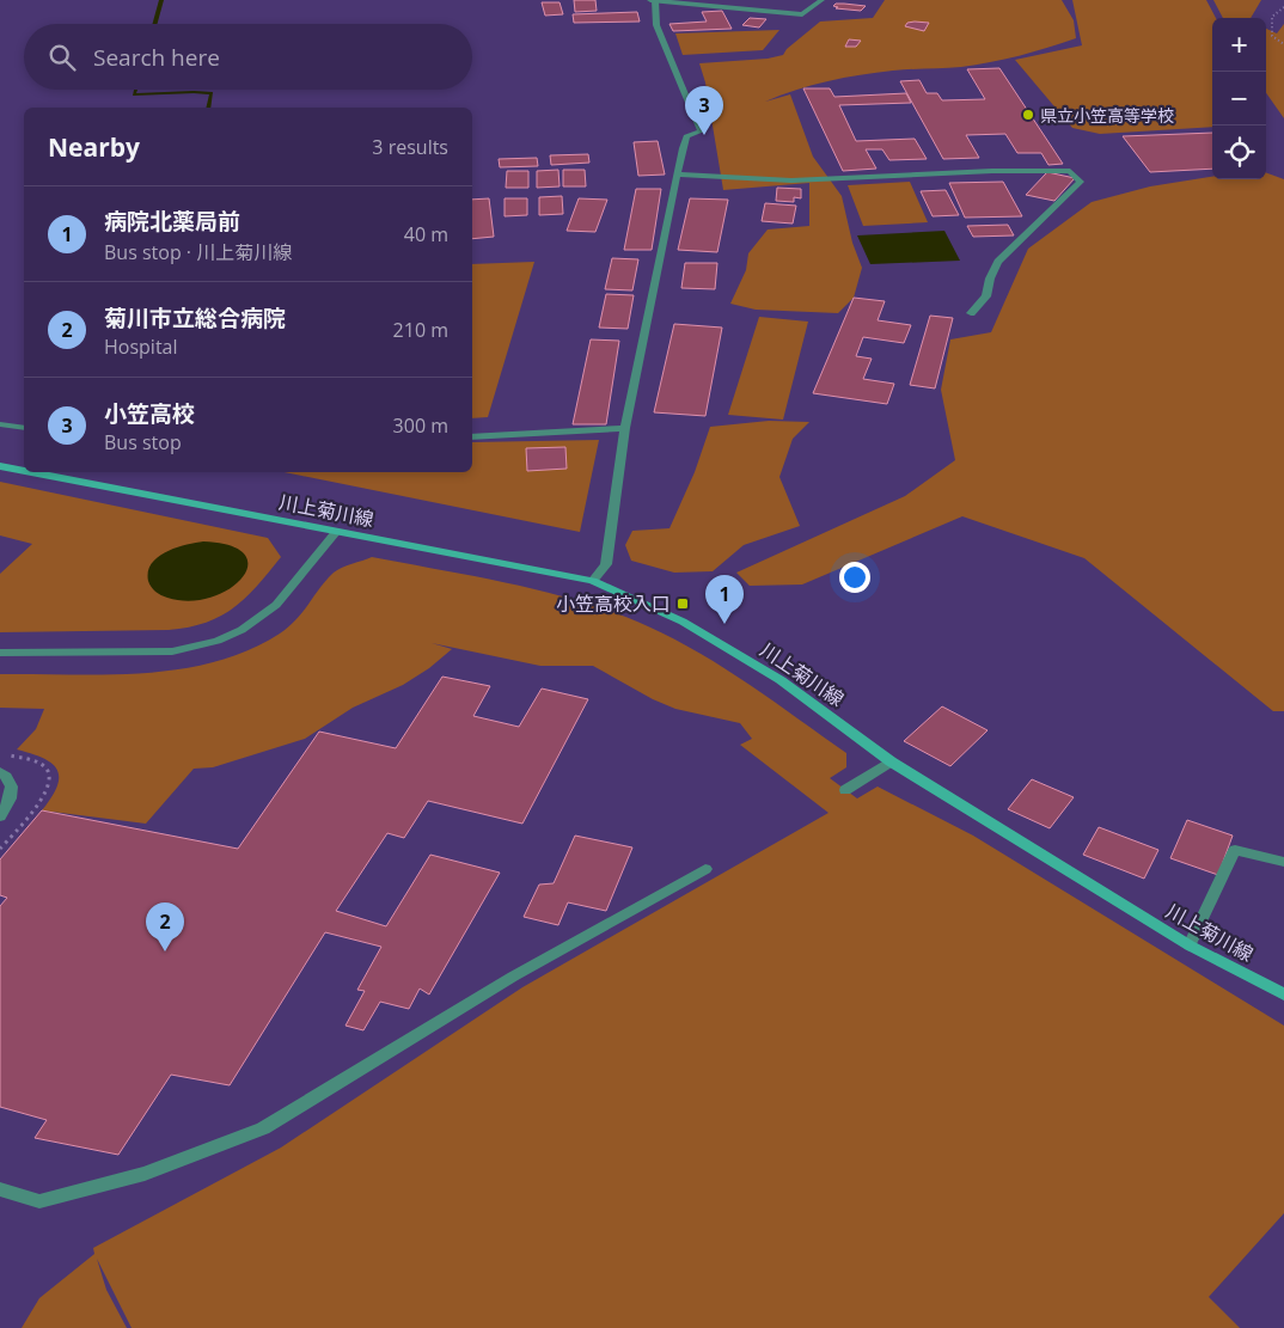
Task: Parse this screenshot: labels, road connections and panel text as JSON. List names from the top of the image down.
{
  "streets": {
    "main road": ["川上菊川線"]
  },
  "places": {
    "other": ["県立小笠高等学校"],
    "transit": ["小笠高校入口"]
  },
  "page": {
    "map_buttons": ["+", "−"],
    "search": "Search here",
    "pins": ["3", "1", "2"],
    "heading": ["Nearby", "3 results"],
    "list": [
      {
        "mark": "1",
        "name": "病院北薬局前",
        "note": "Bus stop · 川上菊川線",
        "value": "40 m"
      },
      {
        "mark": "2",
        "name": "菊川市立総合病院",
        "note": "Hospital",
        "value": "210 m"
      },
      {
        "mark": "3",
        "name": "小笠高校",
        "note": "Bus stop",
        "value": "300 m"
      }
    ]
  }
}
